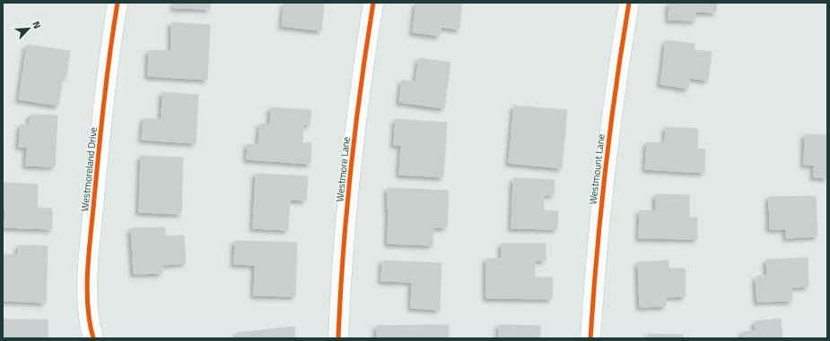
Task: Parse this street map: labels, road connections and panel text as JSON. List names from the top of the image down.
{
  "streets": {
    "street": ["Westmoreland Drive", "Westmore Lane", "Westmount Lane"]
  },
  "north": "top right"
}
